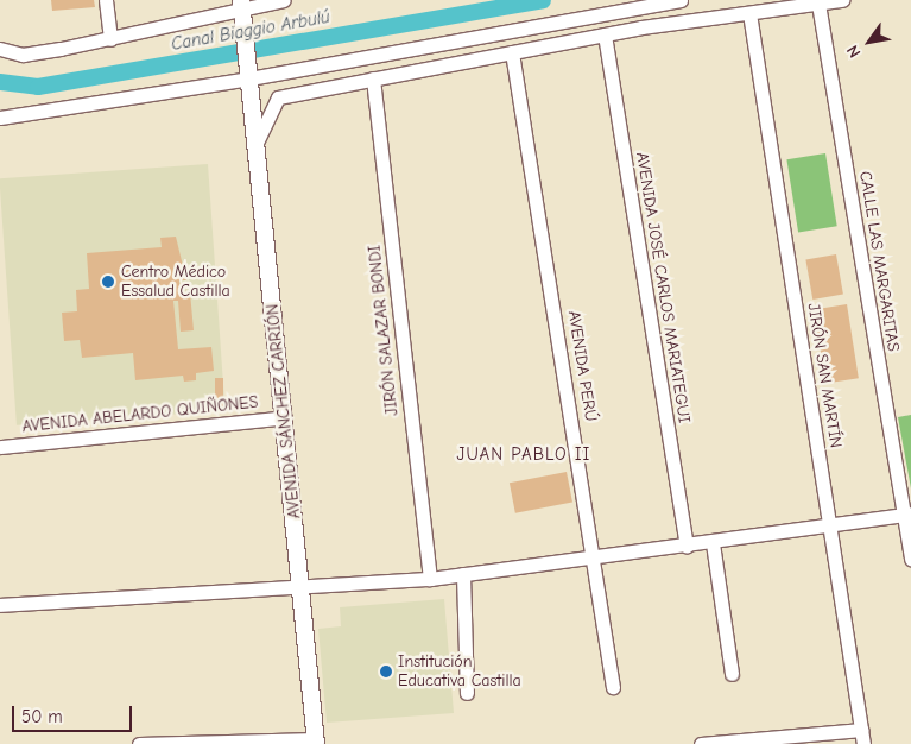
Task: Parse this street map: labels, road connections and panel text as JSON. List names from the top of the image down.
{
  "streets": {
    "street": [
      "CALLE LAS MARGARITAS",
      "AVENIDA JOSÉ CARLOS MARIATEGUI",
      "JIRÓN SALAZAR BONDI",
      "AVENIDA PERÚ",
      "JIRÓN SAN MARTÍN",
      "AVENIDA SÁNCHEZ CARRIÓN",
      "AVENIDA ABELARDO QUIÑONES"
    ]
  },
  "crossings": [
    ["AVENIDA SÁNCHEZ CARRIÓN", "AVENIDA ABELARDO QUIÑONES"]
  ],
  "districts": ["JUAN PABLO II"],
  "water": ["Canal Biaggio Arbulú"],
  "places": ["Centro Médico Essalud Castilla", "Institución Educativa Castilla"],
  "scale_bar": "50 m",
  "north": "bottom left"
}
